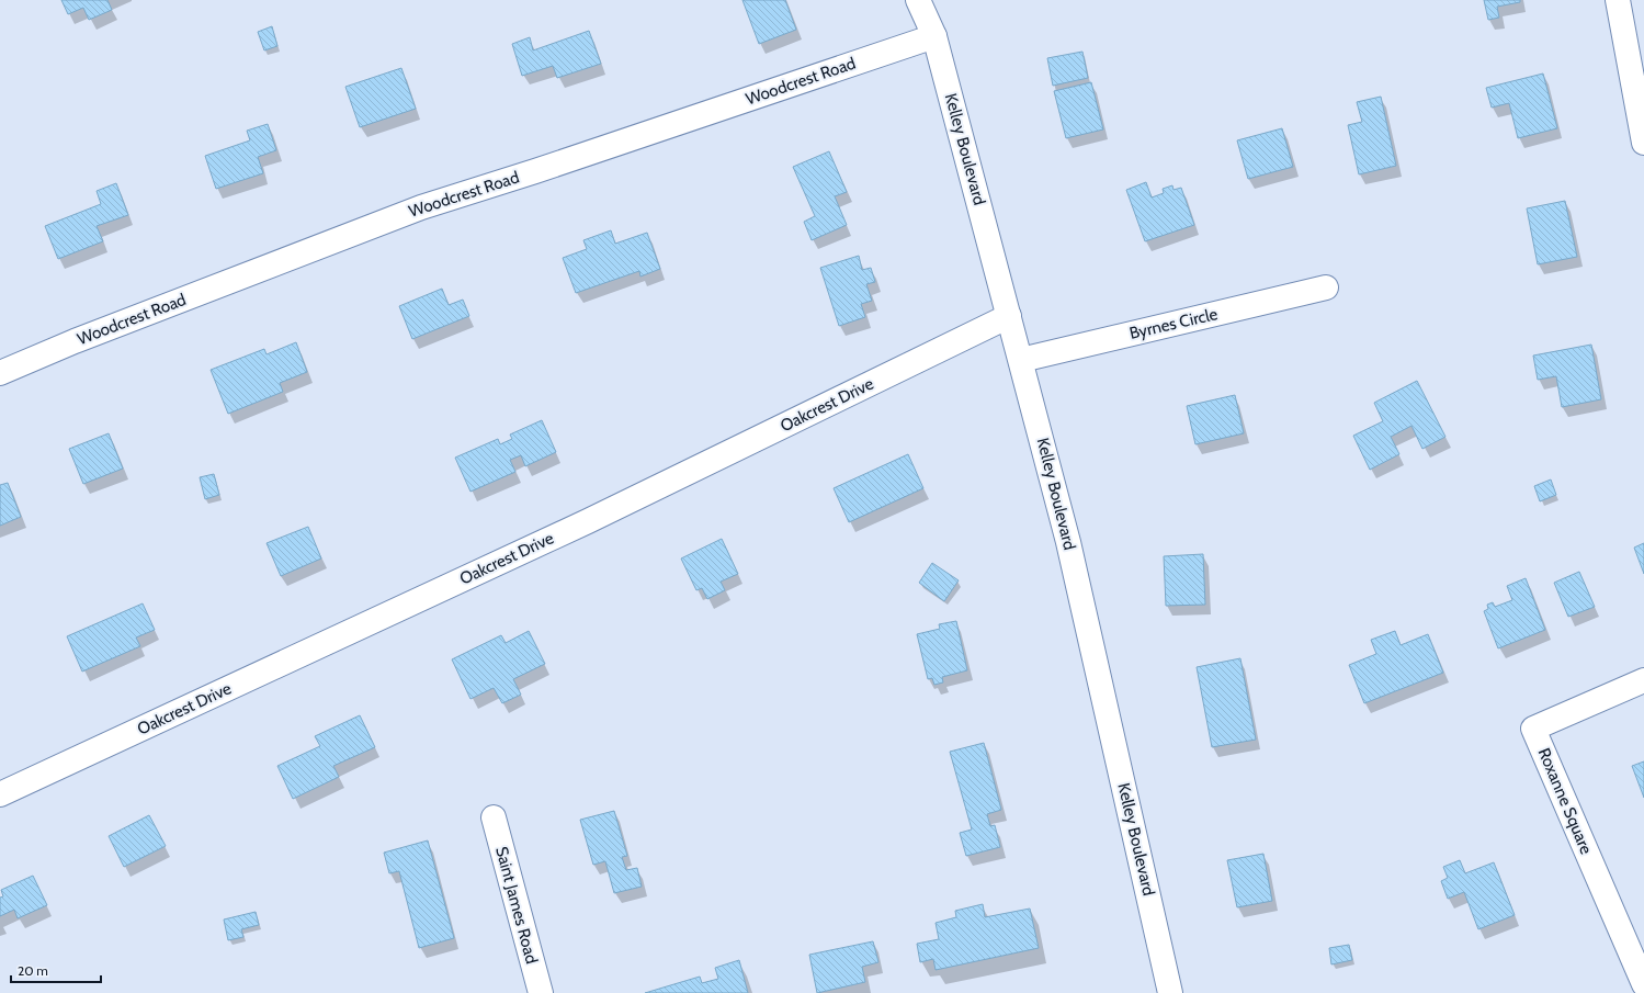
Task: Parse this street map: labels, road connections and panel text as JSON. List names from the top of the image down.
{
  "streets": {
    "street": [
      "Woodcrest Road",
      "Kelley Boulevard",
      "Byrnes Circle",
      "Oakcrest Drive",
      "Roxanne Square",
      "Saint James Road"
    ]
  },
  "crossings": [
    ["Woodcrest Road", "Kelley Boulevard"],
    ["Kelley Boulevard", "Byrnes Circle"],
    ["Kelley Boulevard", "Oakcrest Drive"]
  ],
  "scale_bar": "20 m"
}
